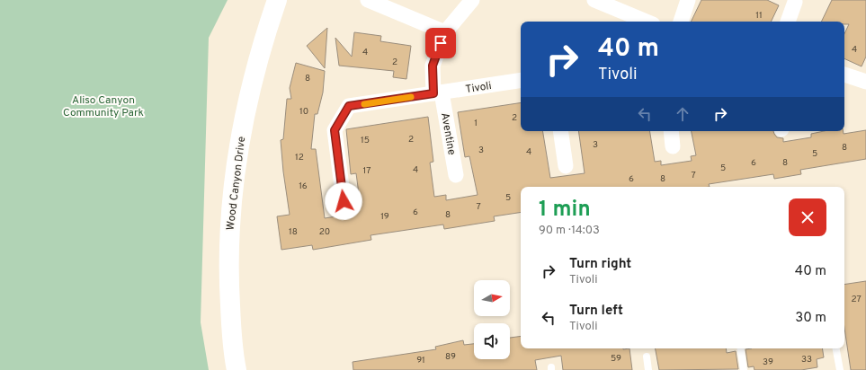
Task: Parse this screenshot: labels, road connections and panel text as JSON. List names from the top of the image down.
{
  "streets": {
    "main road": ["Wood Canyon Drive"],
    "street": ["Tivoli", "Aventine"]
  },
  "crossings": [
    ["Tivoli", "Aventine"]
  ],
  "parks": ["Aliso Canyon Community Park"],
  "house_numbers": [
    "11",
    "4",
    "4",
    "2",
    "8",
    "10",
    "2",
    "1",
    "2",
    "15",
    "3",
    "8",
    "3",
    "4",
    "5",
    "12",
    "6",
    "8",
    "5",
    "4",
    "17",
    "7",
    "6",
    "8",
    "16",
    "5",
    "7",
    "6",
    "8",
    "19",
    "18",
    "20",
    "27",
    "89",
    "59",
    "33",
    "91",
    "39"
  ],
  "north": "right",
  "page": {
    "turn": ["40 m", "Tivoli"],
    "heading": ["1 min", "90 m · 14:03"],
    "list": [
      {
        "name": "Turn right",
        "note": "Tivoli",
        "value": "40 m"
      },
      {
        "name": "Turn left",
        "note": "Tivoli",
        "value": "30 m"
      }
    ]
  }
}
